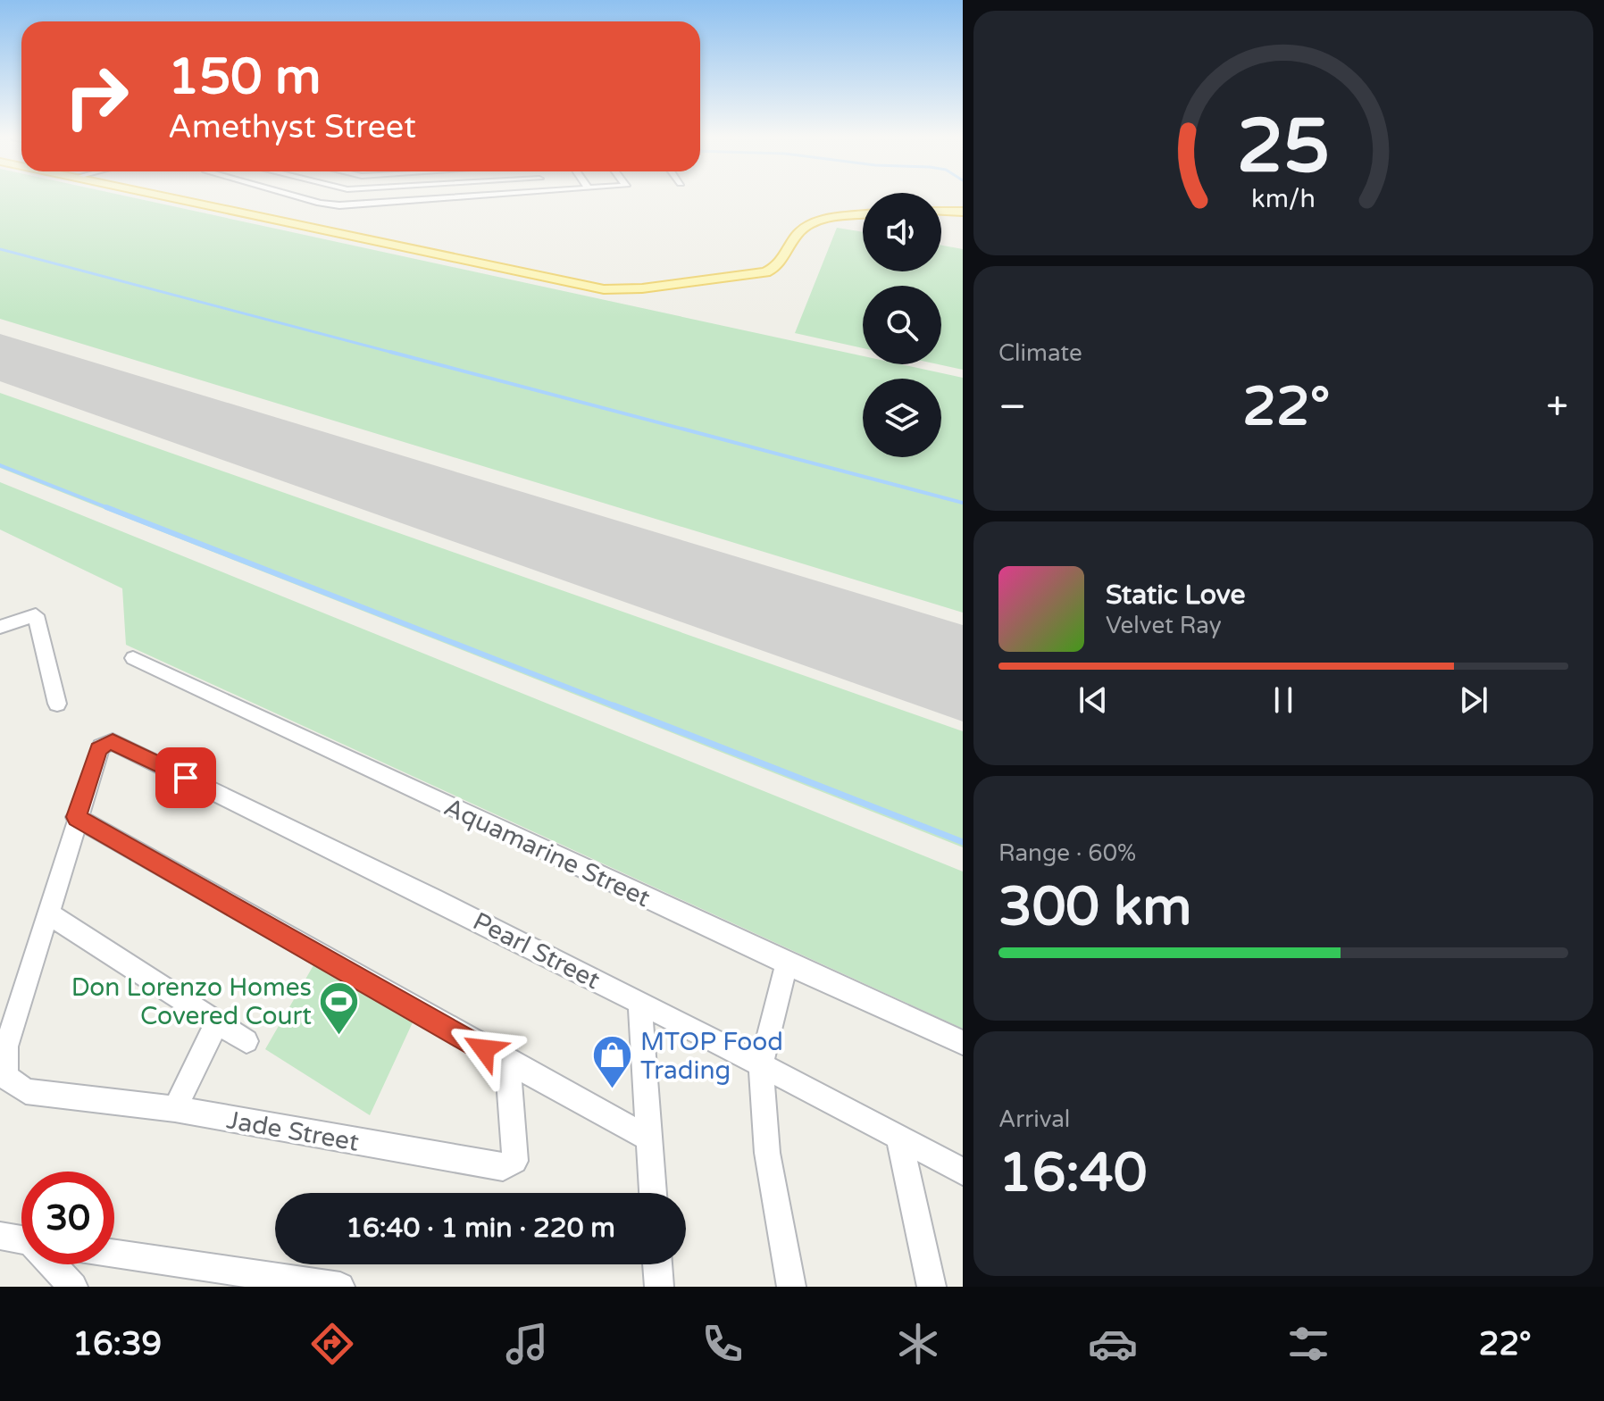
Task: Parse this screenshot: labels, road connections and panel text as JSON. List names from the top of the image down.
{
  "streets": {
    "street": ["Aquamarine Street", "Pearl Street", "Jade Street"]
  },
  "places": {
    "sports": ["Don Lorenzo Homes Covered Court"],
    "shop": ["MTOP Food Trading"]
  },
  "page": {
    "turn": ["150 m", "Amethyst Street"],
    "tile": [
      "Climate",
      ["Range · 60%", "300 km"],
      ["Arrival", "16:40"]
    ],
    "heat": ["−", "22°", "+"],
    "song": ["Static Love", "Velvet Ray"],
    "limit": "30",
    "trip": "16:40 · 1 min · 220 m",
    "tabs": ["16:39", "22°"],
    "gauge": ["25", "km/h"]
  }
}
